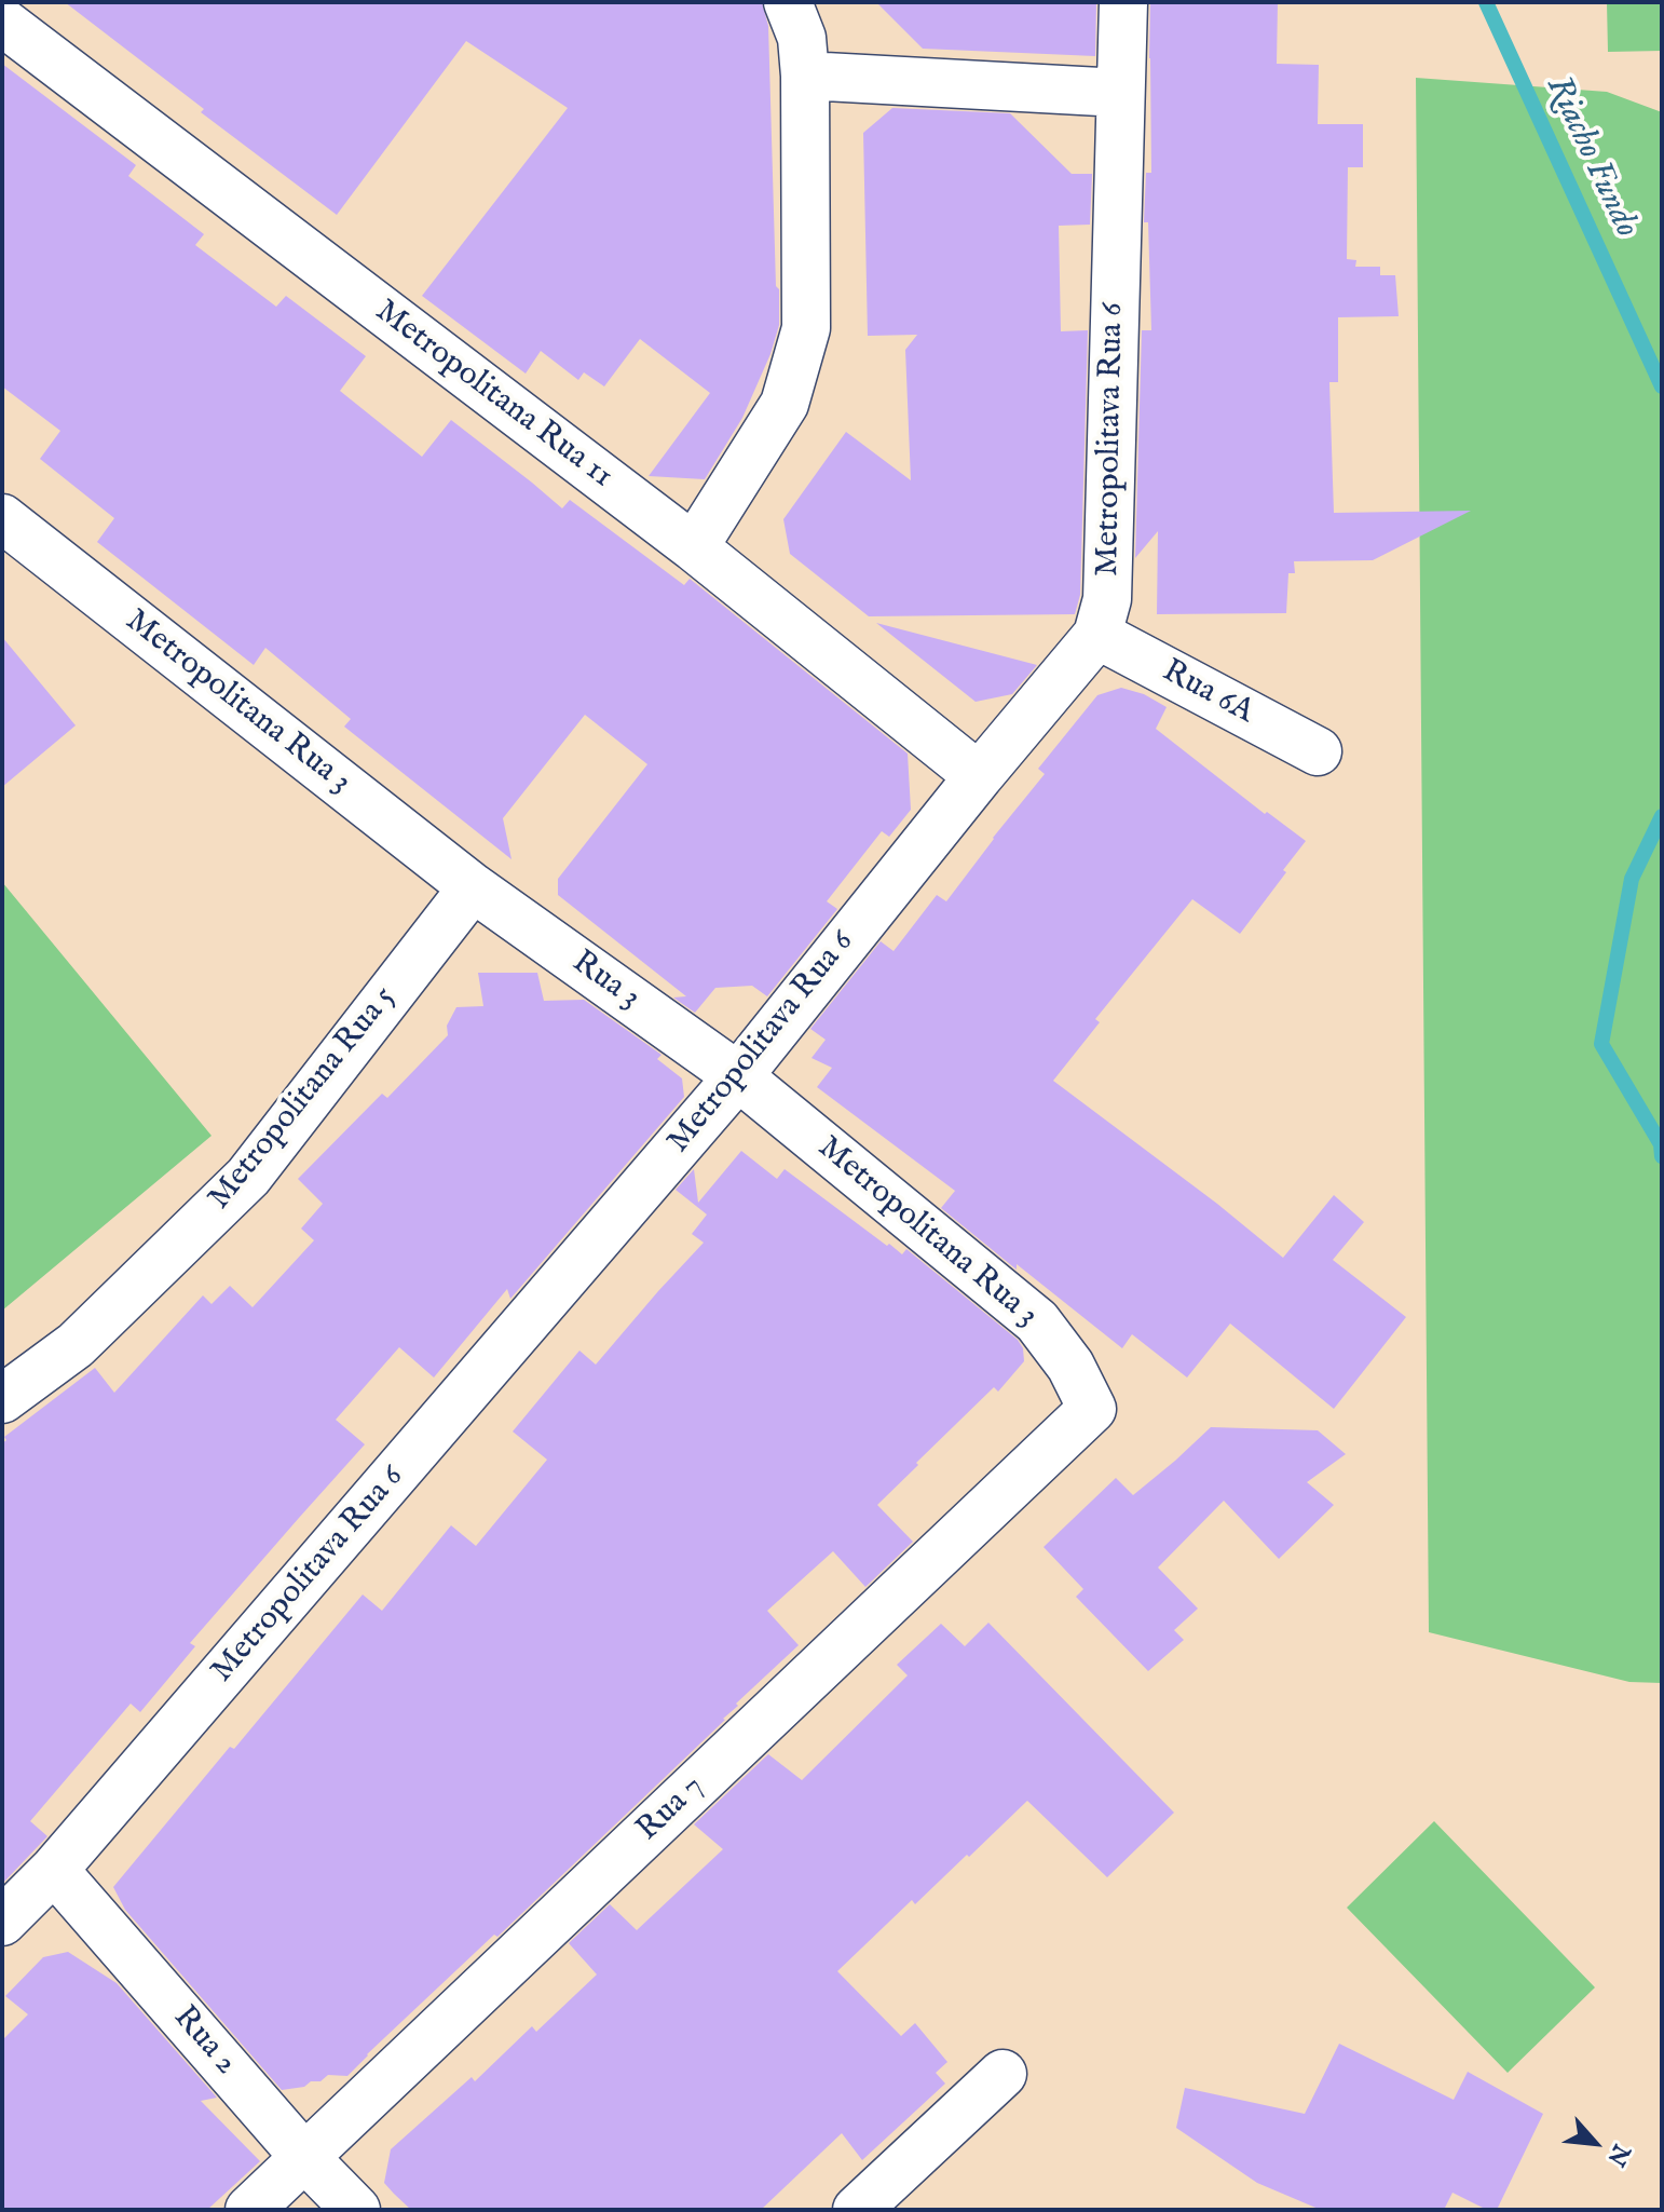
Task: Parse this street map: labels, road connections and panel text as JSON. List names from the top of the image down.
{
  "streets": {
    "street": [
      "Metropolitana Rua 11",
      "Metropolitava Rua 6",
      "Rua 6A",
      "Metropolitana Rua 3",
      "Rua 3",
      "Metropolitana Rua 5",
      "Rua 7",
      "Rua 2"
    ]
  },
  "crossings": [
    ["Metropolitana Rua 11", "Metropolitava Rua 6"],
    ["Metropolitava Rua 6", "Rua 6A"],
    ["Metropolitava Rua 6", "Metropolitana Rua 3"],
    ["Metropolitava Rua 6", "Rua 3"],
    ["Metropolitava Rua 6", "Rua 2"],
    ["Metropolitana Rua 3", "Rua 3"],
    ["Metropolitana Rua 3", "Metropolitana Rua 5"],
    ["Metropolitana Rua 3", "Rua 7"],
    ["Rua 3", "Metropolitana Rua 5"],
    ["Rua 7", "Rua 2"]
  ],
  "water": ["Riacho Fundo"],
  "north": "bottom right"
}
